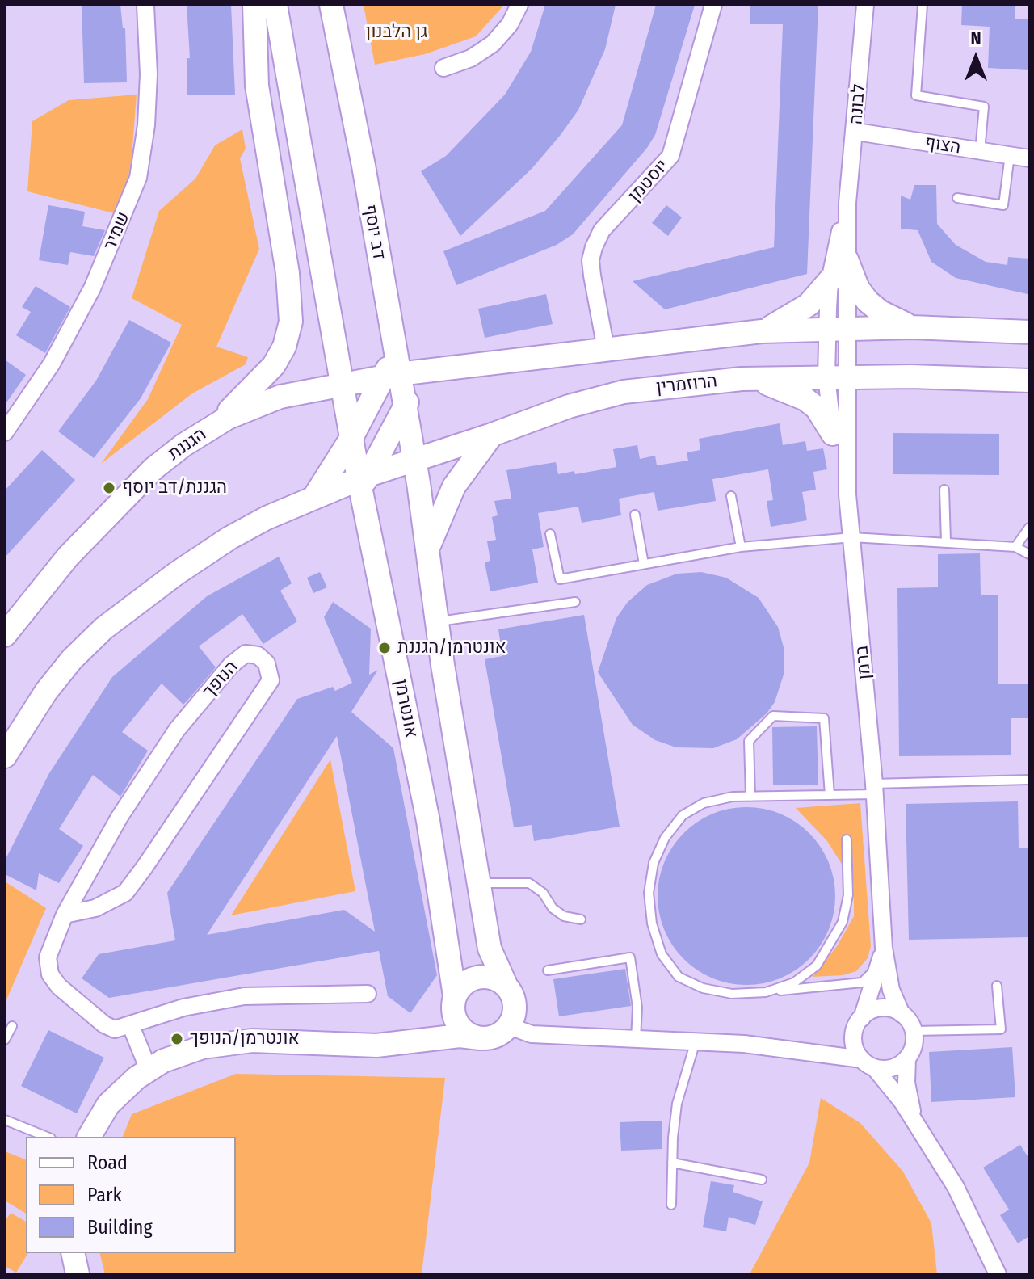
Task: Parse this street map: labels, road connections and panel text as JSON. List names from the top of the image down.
{
  "streets": {
    "main road": [
      "דב יוסף",
      "הרוזמרין",
      "הגננת",
      "אונטרמן"
    ],
    "street": [
      "לבונה",
      "הצוף",
      "יוסטמן",
      "שמיר",
      "ברמן",
      "הנופך"
    ]
  },
  "crossings": [
    ["לבונה", "הצוף"],
    ["לבונה", "הרוזמרין"],
    ["לבונה", "ברמן"],
    ["דב יוסף", "הרוזמרין"],
    ["דב יוסף", "הגננת"],
    ["הרוזמרין", "ברמן"],
    ["הרוזמרין", "אונטרמן"],
    ["הגננת", "אונטרמן"]
  ],
  "parks": ["גן הלבנון"],
  "places": ["הגננת/דב יוסף", "אונטרמן/הגננת", "אונטרמן/הנופך"],
  "legend": ["Road", "Park", "Building"],
  "north": "top"
}
